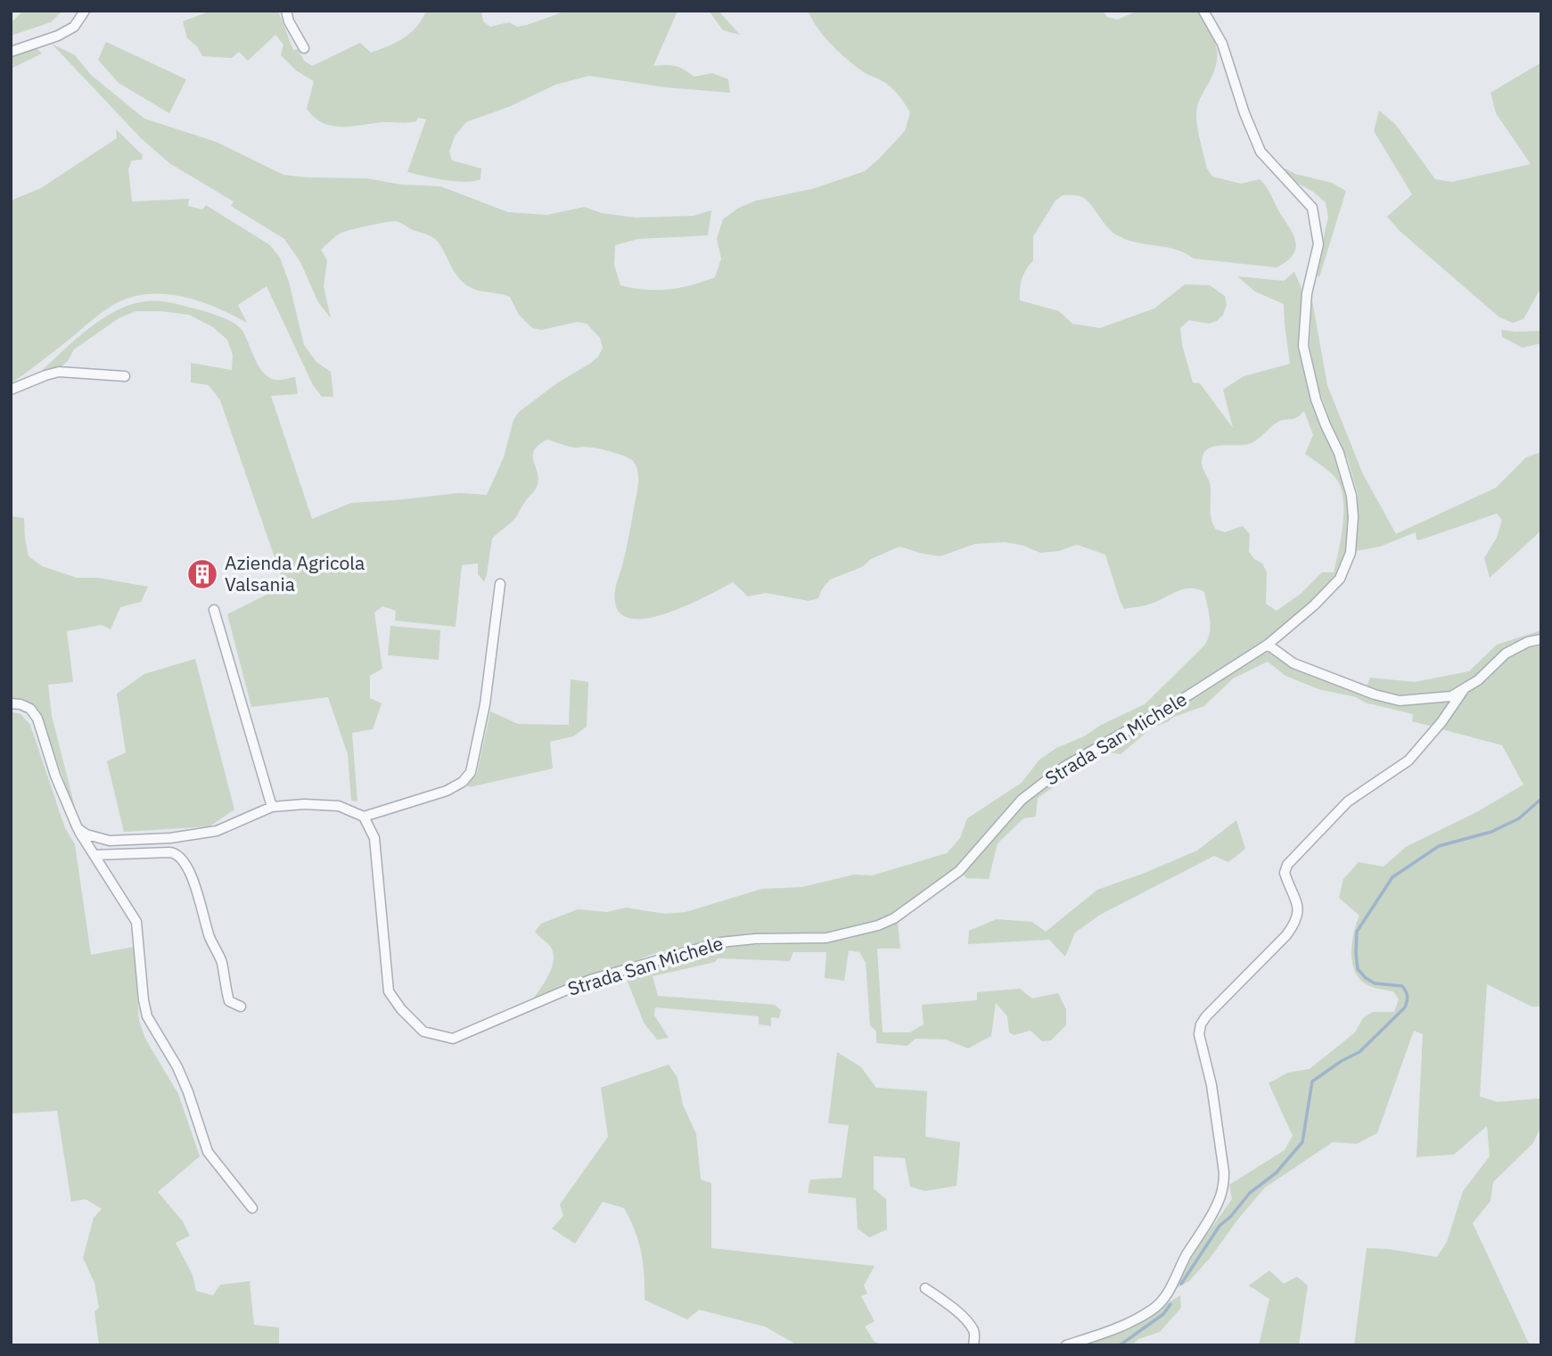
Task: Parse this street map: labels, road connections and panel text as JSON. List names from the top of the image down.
{
  "streets": {
    "street": ["Strada San Michele"]
  },
  "places": {
    "building": ["Azienda Agricola Valsania"]
  }
}
